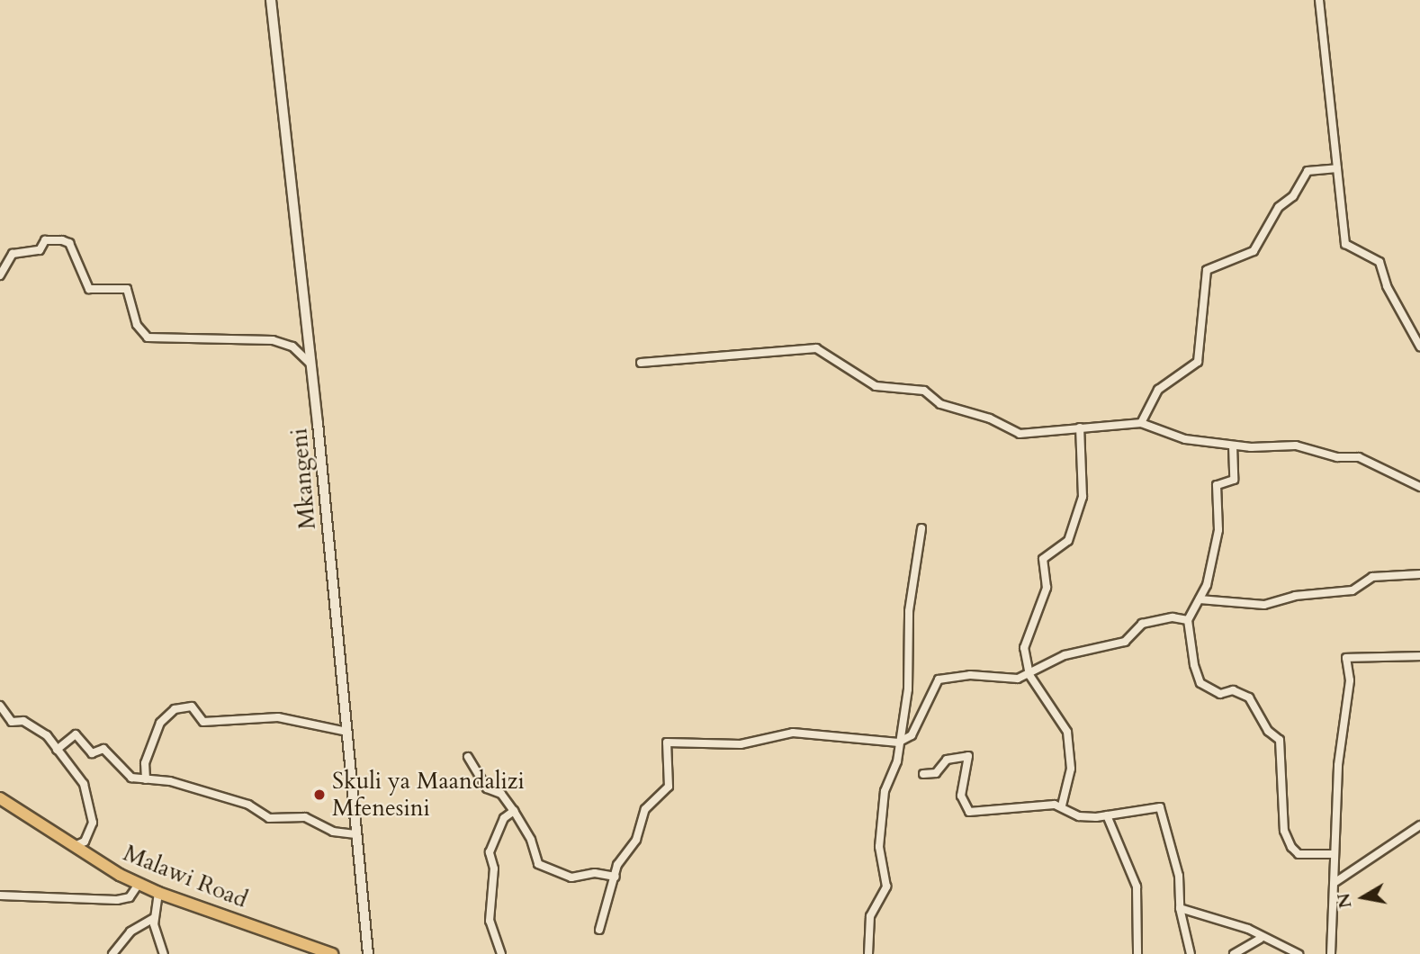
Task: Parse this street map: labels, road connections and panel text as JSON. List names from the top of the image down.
{
  "streets": {
    "main road": ["Malawi Road"],
    "street": ["Mkangeni"]
  },
  "places": ["Skuli ya Maandalizi Mfenesini"],
  "north": "left"
}
